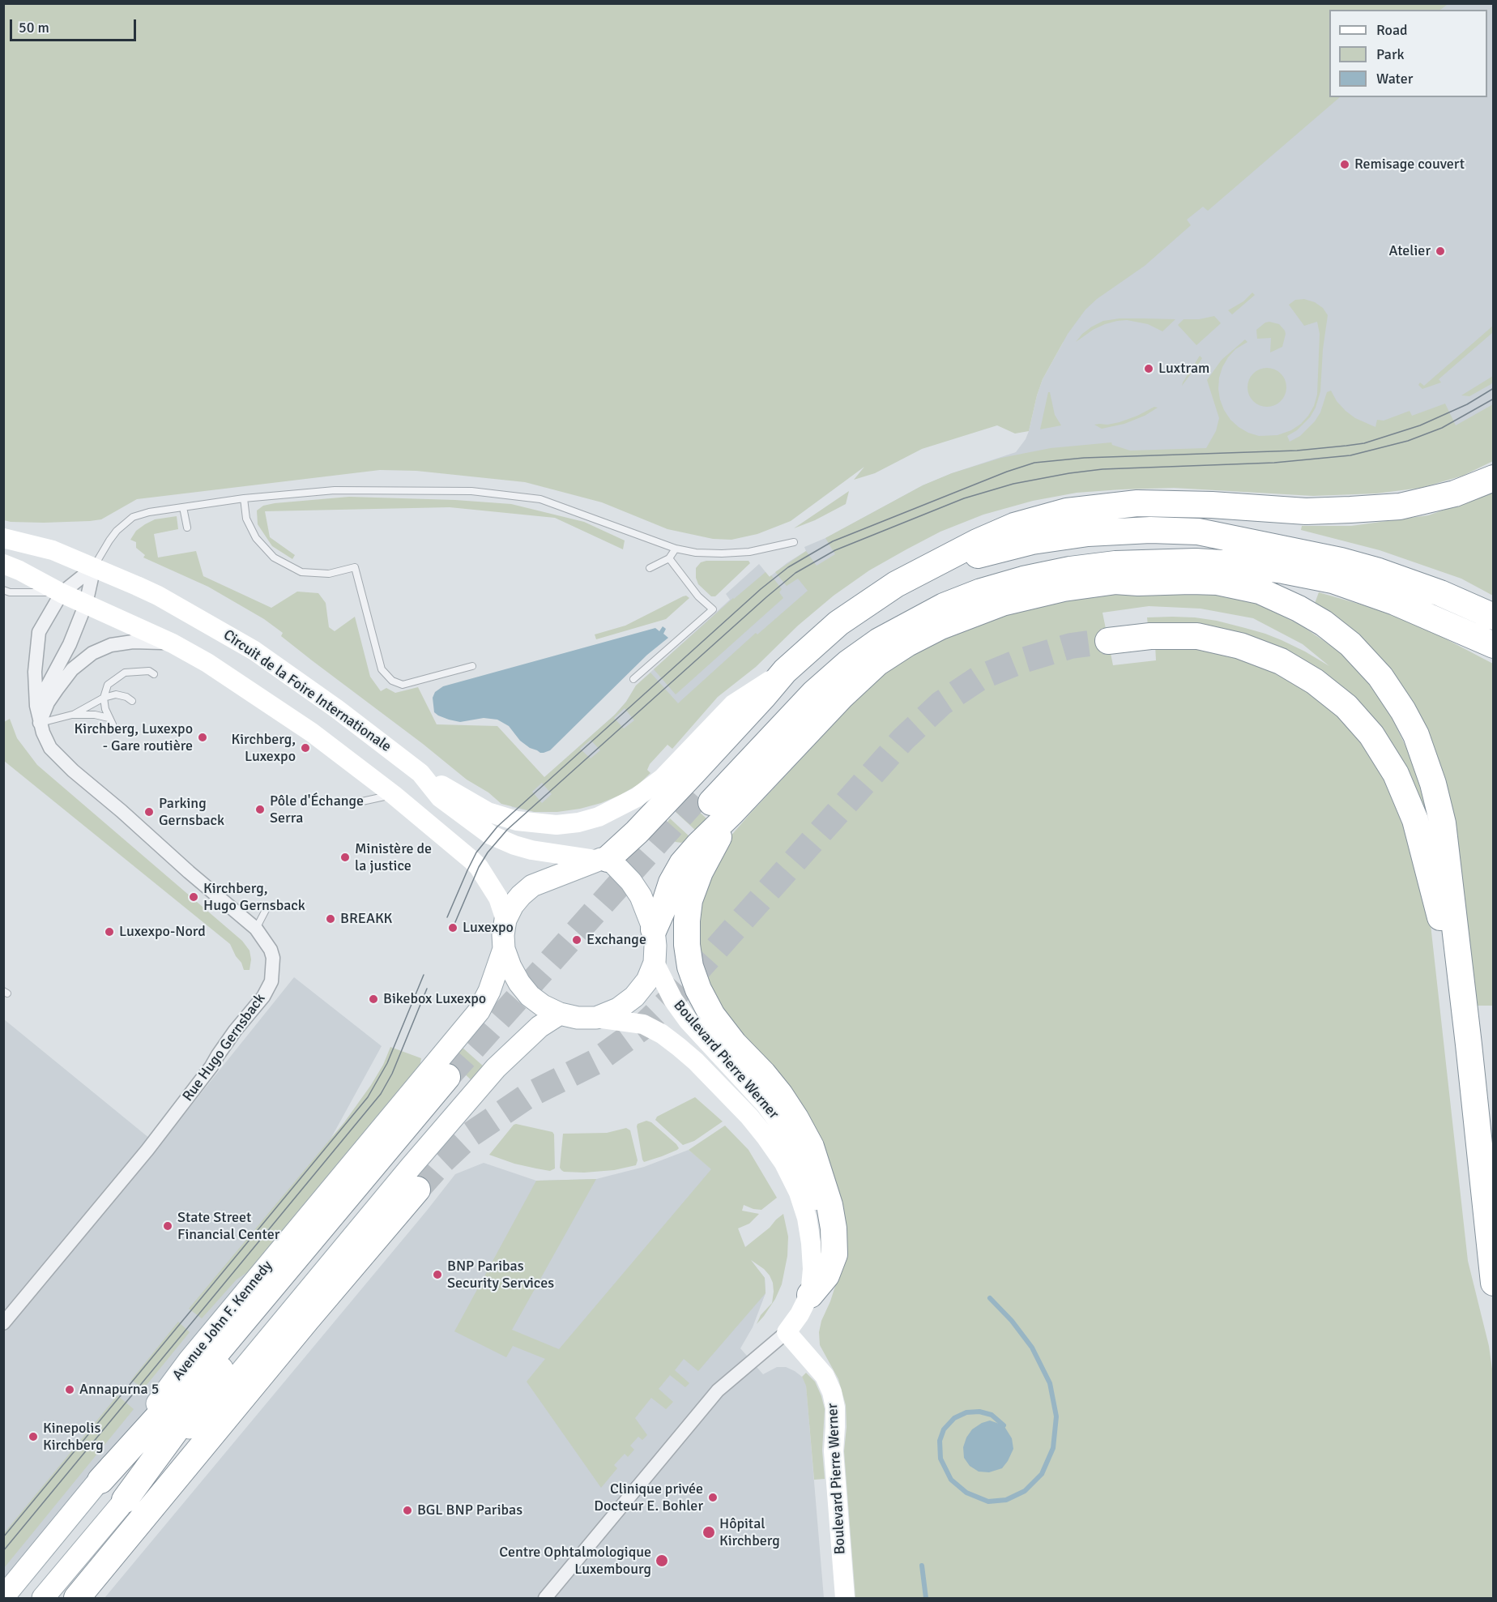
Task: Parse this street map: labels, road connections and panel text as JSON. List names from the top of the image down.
{
  "streets": {
    "main road": ["Circuit de la Foire Internationale", "Boulevard Pierre Werner", "Avenue John F. Kennedy"],
    "street": ["Rue Hugo Gernsback"]
  },
  "crossings": [
    ["Circuit de la Foire Internationale", "Rue Hugo Gernsback"],
    ["Circuit de la Foire Internationale", "Boulevard Pierre Werner"],
    ["Circuit de la Foire Internationale", "Avenue John F. Kennedy"],
    ["Boulevard Pierre Werner", "Avenue John F. Kennedy"]
  ],
  "places": [
    "Remisage couvert",
    "Atelier",
    "Luxtram",
    "Kirchberg, Luxexpo - Gare routière",
    "Kirchberg, Luxexpo",
    "Pôle d'Échange Serra",
    "Parking Gernsback",
    "Ministère de la justice",
    "Kirchberg, Hugo Gernsback",
    "BREAKK",
    "Luxexpo",
    "Luxexpo-Nord",
    "Exchange",
    "Bikebox Luxexpo",
    "State Street Financial Center",
    "BNP Paribas Security Services",
    "Annapurna 5",
    "Kinepolis Kirchberg",
    "Clinique privée Docteur E. Bohler",
    "BGL BNP Paribas",
    "Hôpital Kirchberg",
    "Centre Ophtalmologique Luxembourg"
  ],
  "legend": ["Road", "Park", "Water"],
  "scale_bar": "50 m"
}
